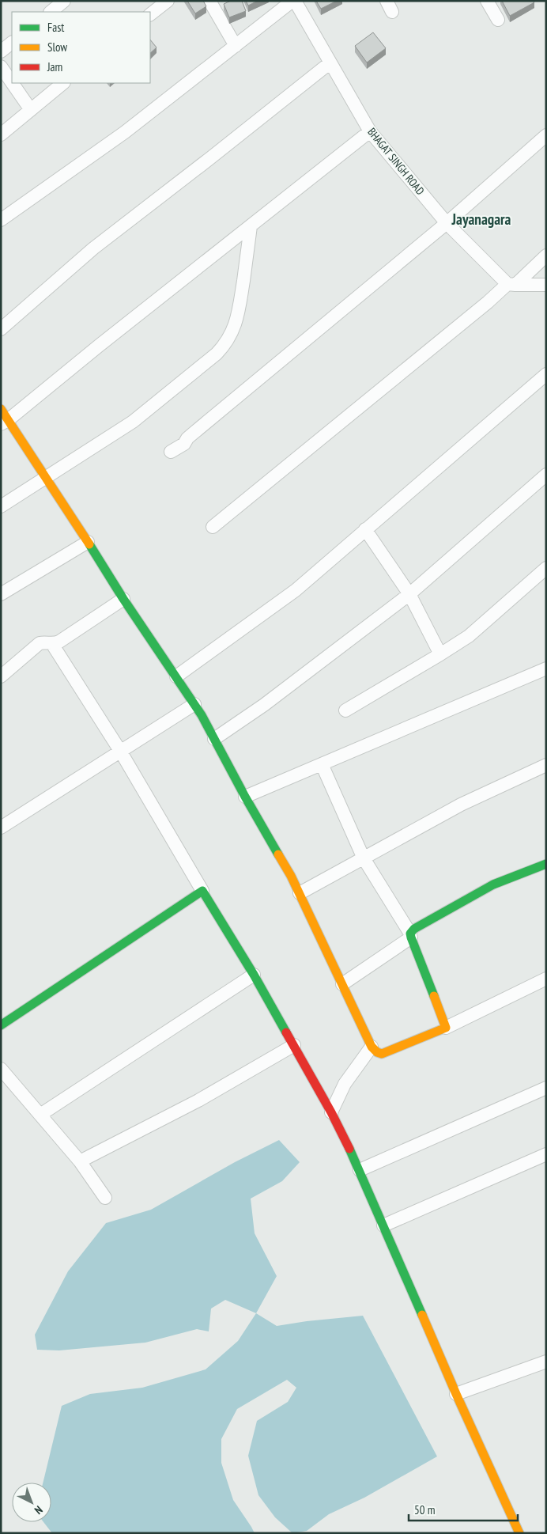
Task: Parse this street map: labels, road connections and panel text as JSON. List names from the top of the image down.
{
  "streets": {
    "street": ["BHAGAT SINGH ROAD"]
  },
  "districts": ["Jayanagara"],
  "legend": ["Fast", "Slow", "Jam"],
  "scale_bar": "50 m",
  "north": "bottom right"
}
